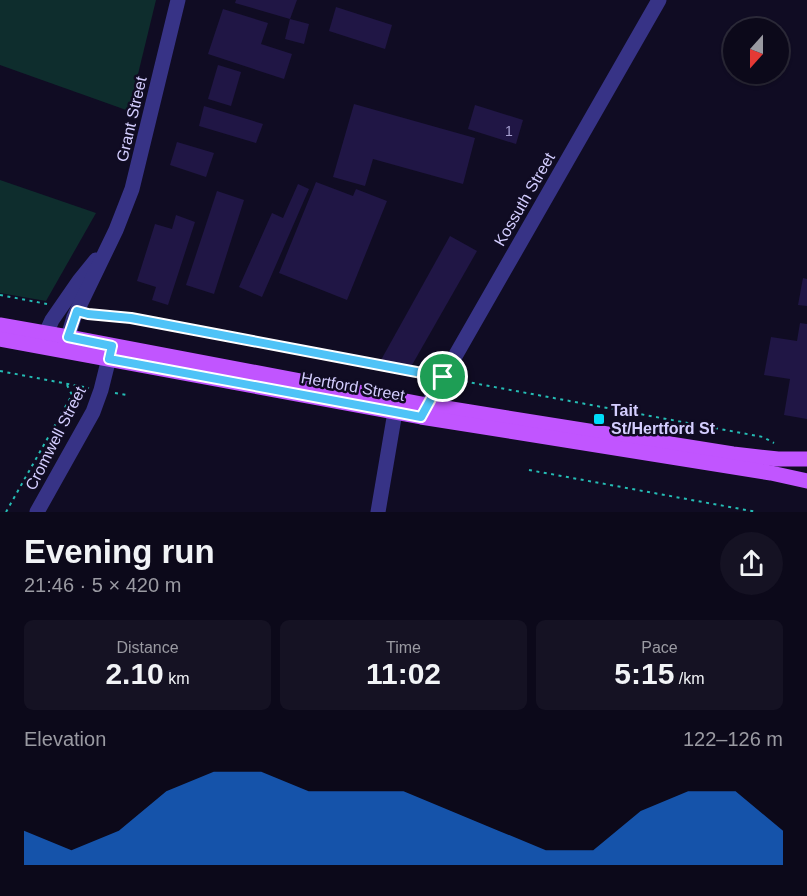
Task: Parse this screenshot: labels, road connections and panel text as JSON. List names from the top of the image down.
{
  "streets": {
    "main road": ["Hertford Street"],
    "street": ["Grant Street", "Kossuth Street", "Cromwell Street"]
  },
  "crossings": [
    ["Grant Street", "Hertford Street"],
    ["Kossuth Street", "Hertford Street"],
    ["Hertford Street", "Cromwell Street"]
  ],
  "places": {
    "transit": ["Tait St/Hertford St"]
  },
  "house_numbers": ["1"],
  "north": "bottom",
  "page": {
    "heading": ["Evening run", "21:46 · 5 × 420 m"],
    "stats": [
      ["Distance", "2.10 km"],
      ["Time", "11:02"],
      ["Pace", "5:15 /km"]
    ],
    "chart": ["Elevation", "122–126 m"]
  }
}
